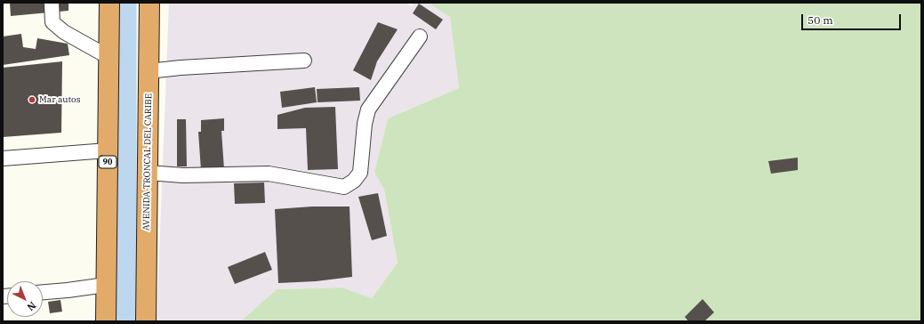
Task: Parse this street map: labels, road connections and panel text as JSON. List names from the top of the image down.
{
  "streets": {
    "highway": ["90", "AVENIDA TRONCAL DEL CARIBE"]
  },
  "places": ["Mar autos"],
  "scale_bar": "50 m",
  "north": "bottom right"
}
